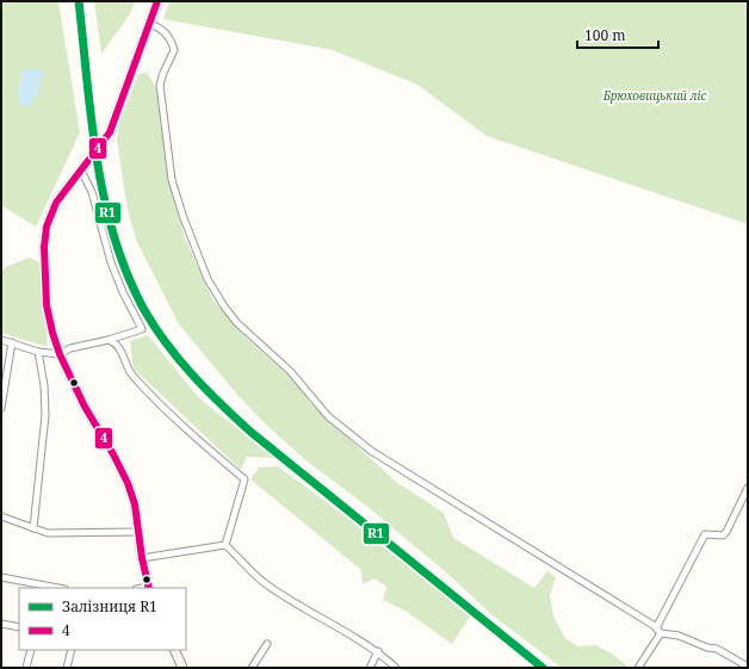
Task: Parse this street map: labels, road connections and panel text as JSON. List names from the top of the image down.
{
  "parks": ["Брюховицький ліс"],
  "lines": ["rail line R1", "transit line 4"],
  "legend": ["Залізниця R1", "4"],
  "scale_bar": "100 m"
}
